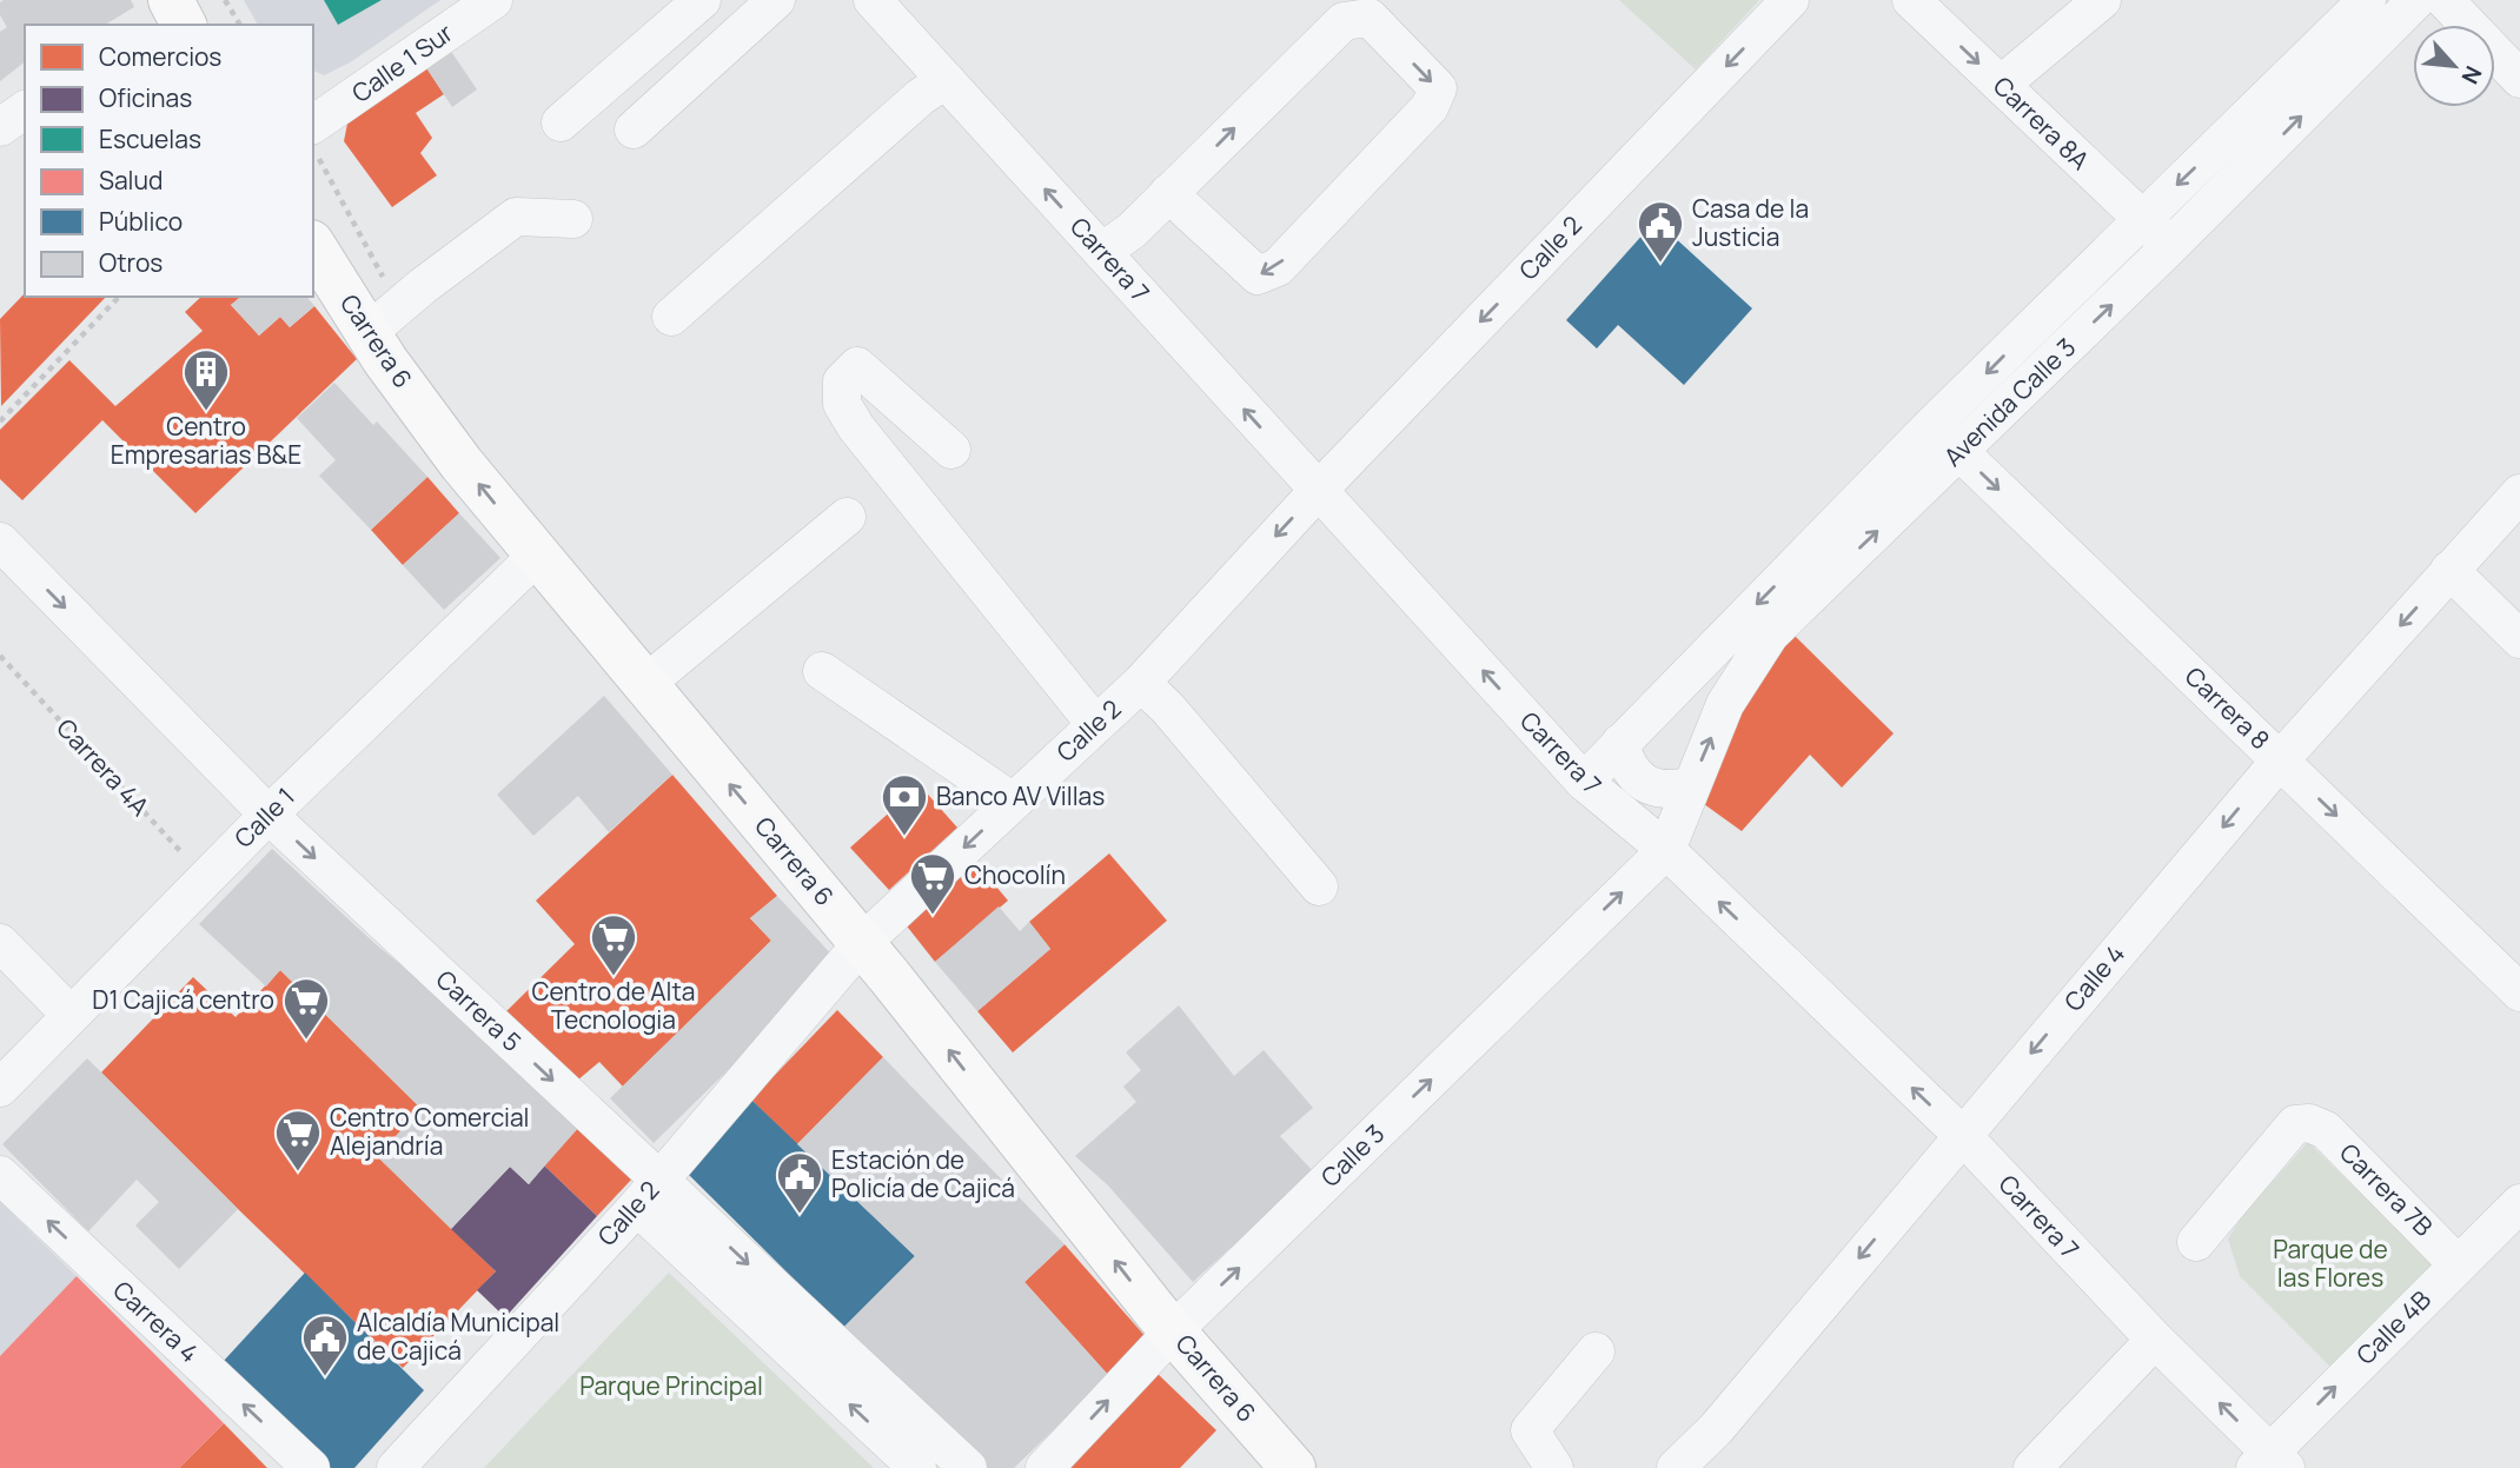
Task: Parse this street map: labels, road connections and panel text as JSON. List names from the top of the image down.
{
  "streets": {
    "main road": ["Carrera 6"],
    "street": [
      "Calle 1 Sur",
      "Carrera 8A",
      "Calle 2",
      "Carrera 7",
      "Avenida Calle 3",
      "Carrera 8",
      "Calle 1",
      "Calle 4",
      "Carrera 5",
      "Calle 3",
      "Carrera 7B",
      "Carrera 4",
      "Calle 4B"
    ],
    "path": ["Carrera 4A"]
  },
  "crossings": [
    ["Carrera 8A", "Avenida Calle 3"],
    ["Calle 2", "Carrera 7"],
    ["Calle 2", "Carrera 6"],
    ["Calle 2", "Carrera 5"],
    ["Carrera 7", "Avenida Calle 3"],
    ["Carrera 7", "Calle 4"],
    ["Carrera 7", "Calle 3"],
    ["Carrera 7", "Calle 4B"],
    ["Carrera 6", "Calle 1"],
    ["Carrera 6", "Calle 3"],
    ["Avenida Calle 3", "Carrera 8"],
    ["Avenida Calle 3", "Calle 3"],
    ["Carrera 8", "Calle 4"],
    ["Carrera 4A", "Calle 1"],
    ["Calle 1", "Carrera 5"],
    ["Carrera 7B", "Calle 4B"]
  ],
  "one_way": [
    "Calle 2",
    "Carrera 7",
    "Carrera 6",
    "Carrera 8",
    "Calle 4",
    "Calle 3",
    "Carrera 4",
    "Calle 4B"
  ],
  "parks": ["Parque de las Flores", "Parque Principal"],
  "places": {
    "public building": ["Casa de la Justicia", "Estación de Policía de Cajicá", "Alcaldía Municipal de Cajicá"],
    "building": ["Centro Empresarias B&E"],
    "bank": ["Banco AV Villas"],
    "supermarket": [
      "Chocolín",
      "Centro de Alta Tecnologia",
      "D1 Cajicá centro",
      "Centro Comercial Alejandría"
    ]
  },
  "legend": [
    "Comercios",
    "Oficinas",
    "Escuelas",
    "Salud",
    "Público",
    "Otros"
  ],
  "north": "bottom right"
}
